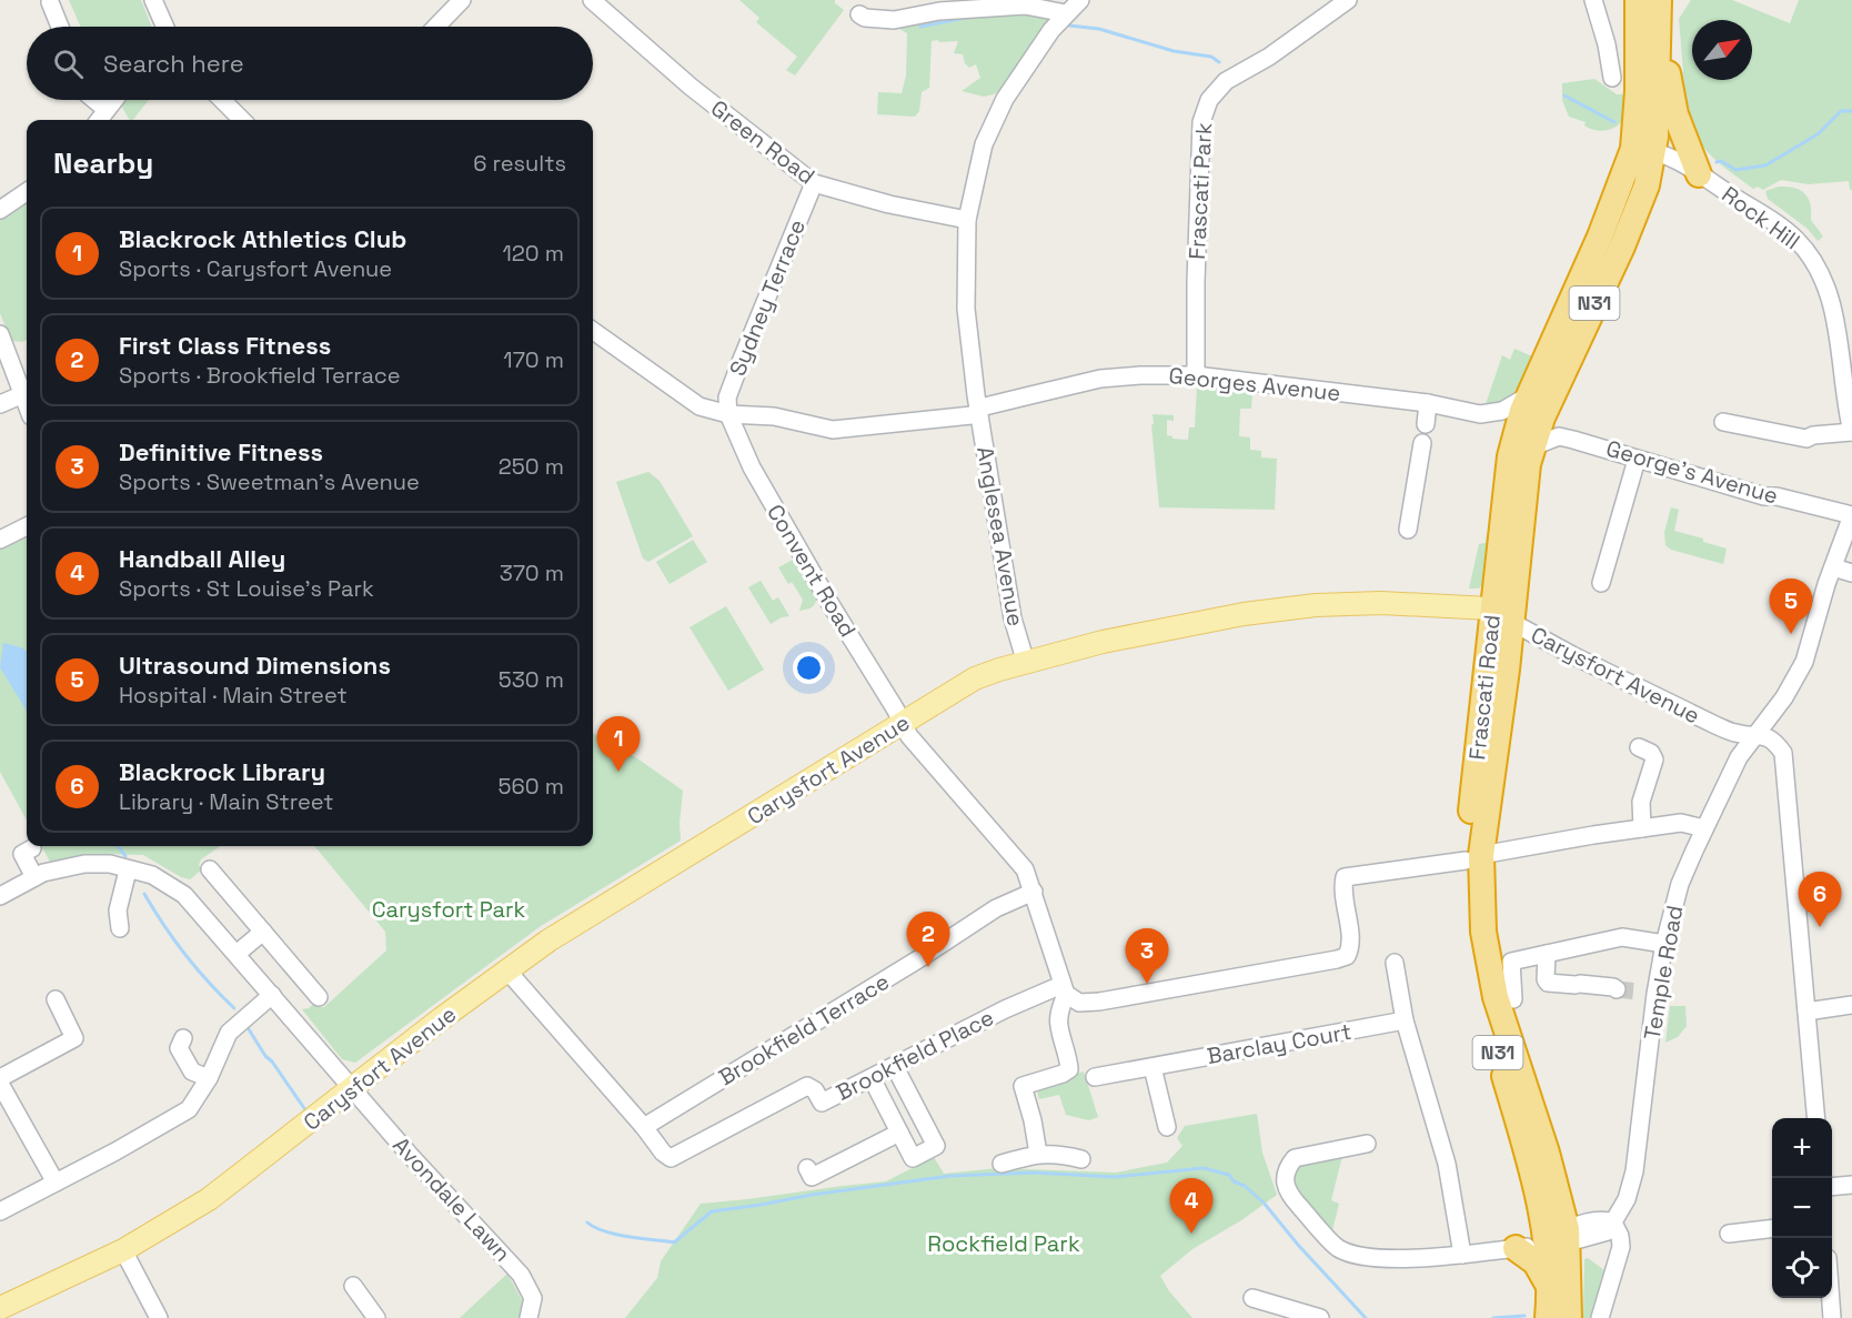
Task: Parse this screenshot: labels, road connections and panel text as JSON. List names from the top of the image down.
{
  "streets": {
    "highway": ["N31", "Frascati Road"],
    "main road": ["Carysfort Avenue"],
    "street": [
      "Green Road",
      "Frascati Park",
      "Rock Hill",
      "Sydney Terrace",
      "Georges Avenue",
      "George's Avenue",
      "Anglesea Avenue",
      "Convent Road",
      "Temple Road",
      "Brookfield Terrace",
      "Barclay Court",
      "Brookfield Place",
      "Avondale Lawn"
    ]
  },
  "crossings": [
    ["Green Road", "Sydney Terrace"],
    ["Green Road", "Anglesea Avenue"],
    ["Frascati Park", "Georges Avenue"],
    ["Rock Hill", "Frascati Road"],
    ["Sydney Terrace", "Georges Avenue"],
    ["Sydney Terrace", "Convent Road"],
    ["N31", "Frascati Road"],
    ["Georges Avenue", "Anglesea Avenue"],
    ["Georges Avenue", "Convent Road"],
    ["Georges Avenue", "Frascati Road"],
    ["George's Avenue", "Frascati Road"],
    ["George's Avenue", "Temple Road"],
    ["Anglesea Avenue", "Carysfort Avenue"],
    ["Convent Road", "Carysfort Avenue"],
    ["Convent Road", "Brookfield Terrace"],
    ["Convent Road", "Brookfield Place"],
    ["Carysfort Avenue", "Frascati Road"],
    ["Carysfort Avenue", "Temple Road"],
    ["Carysfort Avenue", "Avondale Lawn"],
    ["Brookfield Terrace", "Brookfield Place"]
  ],
  "parks": ["Carysfort Park", "Rockfield Park"],
  "north": "top right",
  "page": {
    "search": "Search here",
    "heading": ["Nearby", "6 results"],
    "list": [
      {
        "mark": "1",
        "name": "Blackrock Athletics Club",
        "note": "Sports · Carysfort Avenue",
        "value": "120 m"
      },
      {
        "mark": "2",
        "name": "First Class Fitness",
        "note": "Sports · Brookfield Terrace",
        "value": "170 m"
      },
      {
        "mark": "3",
        "name": "Definitive Fitness",
        "note": "Sports · Sweetman's Avenue",
        "value": "250 m"
      },
      {
        "mark": "4",
        "name": "Handball Alley",
        "note": "Sports · St Louise's Park",
        "value": "370 m"
      },
      {
        "mark": "5",
        "name": "Ultrasound Dimensions",
        "note": "Hospital · Main Street",
        "value": "530 m"
      },
      {
        "mark": "6",
        "name": "Blackrock Library",
        "note": "Library · Main Street",
        "value": "560 m"
      }
    ],
    "pins": [
      "5",
      "1",
      "6",
      "2",
      "3",
      "4"
    ],
    "map_buttons": ["+", "−"]
  }
}
